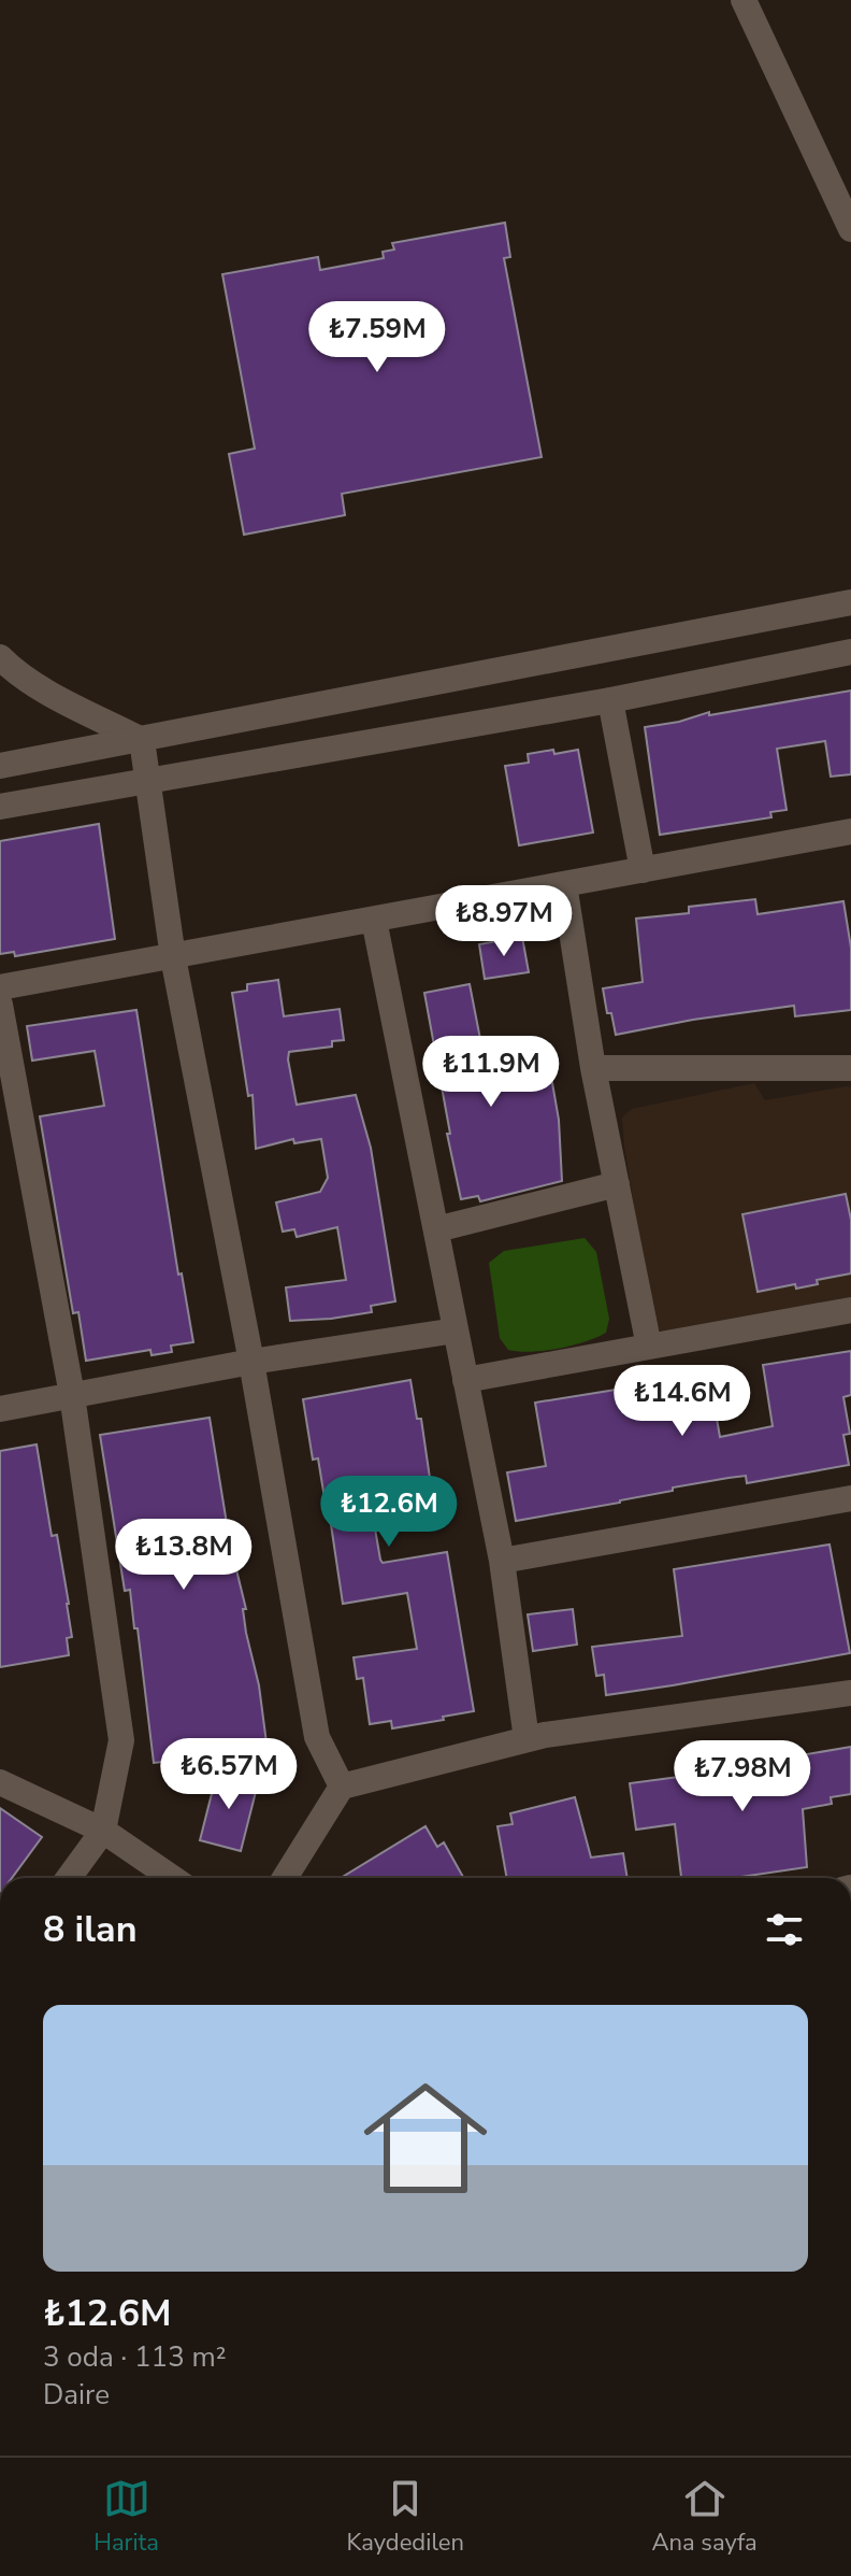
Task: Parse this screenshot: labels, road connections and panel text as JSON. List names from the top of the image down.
{
  "page": {
    "price": [
      "₺7.59M",
      "₺8.97M",
      "₺11.9M",
      "₺14.6M",
      "₺12.6M",
      "₺13.8M",
      "₺6.57M",
      "₺7.98M"
    ],
    "heading": "8 ilan",
    "list": [
      {
        "name": "₺12.6M",
        "note": "3 oda · 113 m² · Daire"
      }
    ],
    "tabs": ["Harita", "Kaydedilen", "Ana sayfa"]
  }
}
